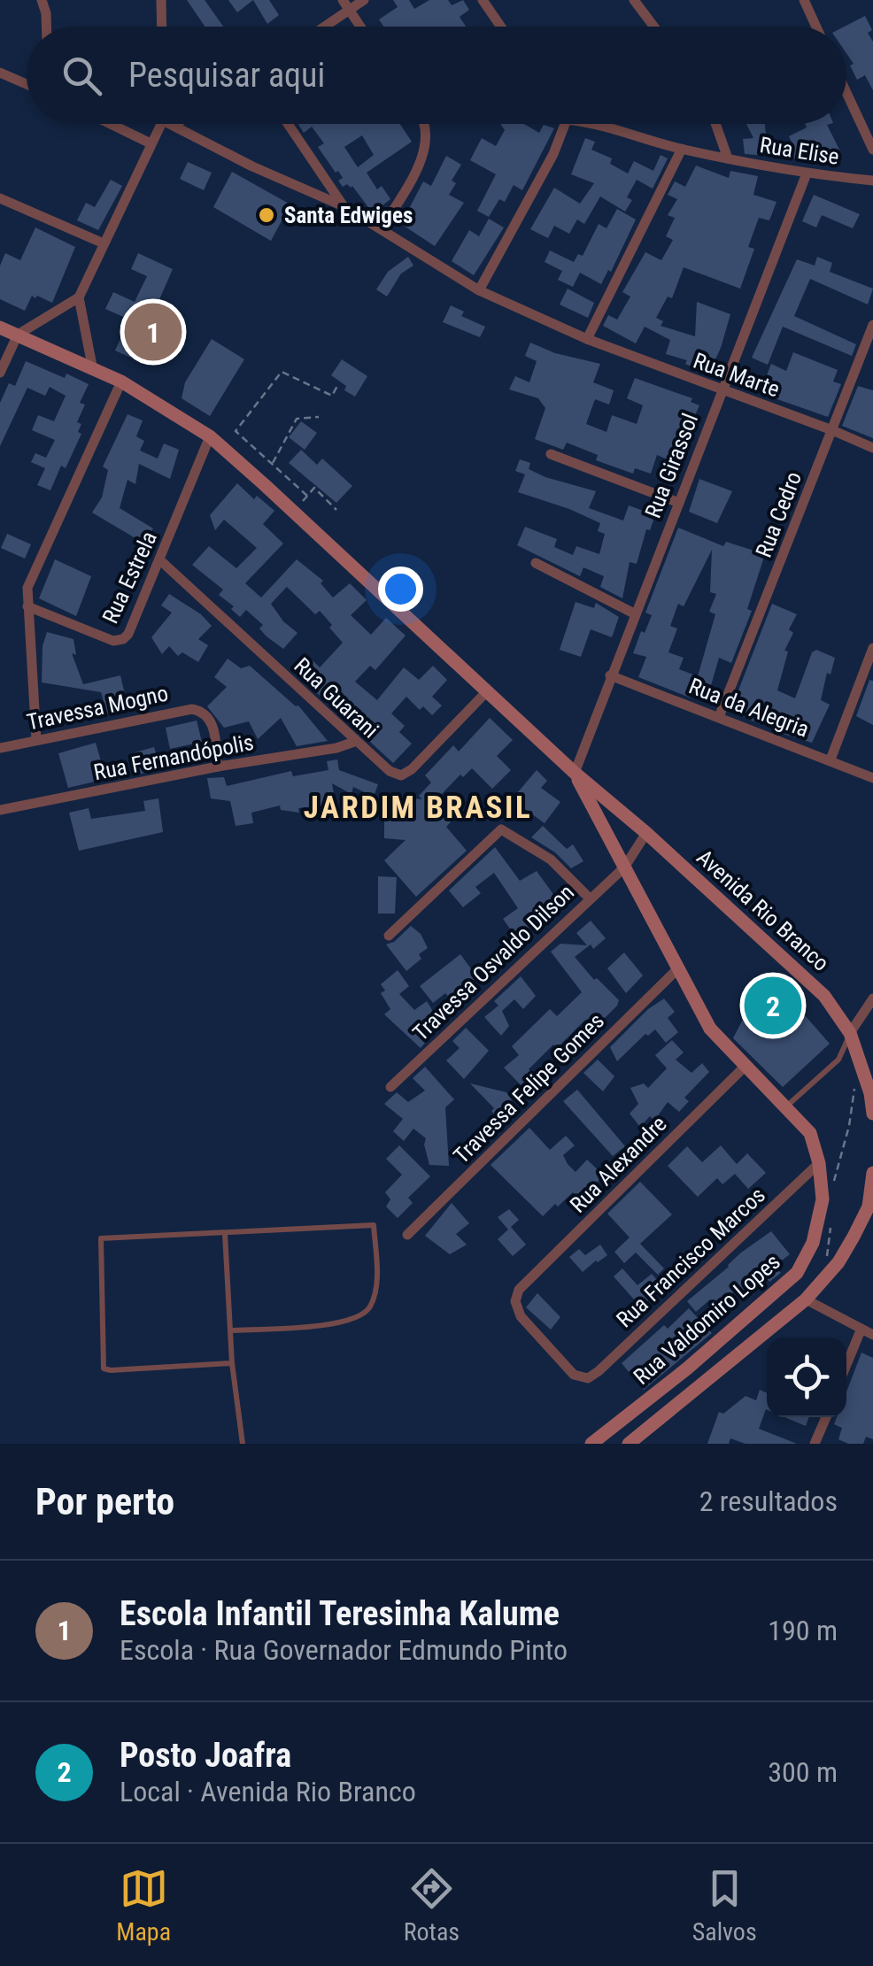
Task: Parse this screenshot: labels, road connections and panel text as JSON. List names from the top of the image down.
{
  "streets": {
    "street": [
      "Rua Elise",
      "Rua Marte",
      "Rua Girassol",
      "Rua Cedro",
      "Rua Estrela",
      "Rua Guarani",
      "Travessa Mogno",
      "Rua da Alegria",
      "Rua Fernandópolis",
      "Avenida Rio Branco",
      "Travessa Osvaldo Dilson",
      "Travessa Felipe Gomes",
      "Rua Alexandre",
      "Rua Francisco Marcos",
      "Rua Valdomiro Lopes"
    ]
  },
  "crossings": [
    ["Rua Elise", "Rua Girassol"],
    ["Rua Marte", "Rua Girassol"],
    ["Rua Marte", "Rua Cedro"],
    ["Rua Girassol", "Rua da Alegria"],
    ["Rua Girassol", "Avenida Rio Branco"],
    ["Rua Cedro", "Rua da Alegria"],
    ["Rua Estrela", "Rua Guarani"],
    ["Rua Estrela", "Avenida Rio Branco"],
    ["Rua Guarani", "Rua Fernandópolis"],
    ["Rua Guarani", "Avenida Rio Branco"],
    ["Travessa Mogno", "Rua Fernandópolis"],
    ["Avenida Rio Branco", "Travessa Osvaldo Dilson"],
    ["Rua Alexandre", "Rua Francisco Marcos"],
    ["Rua Francisco Marcos", "Rua Valdomiro Lopes"]
  ],
  "districts": ["JARDIM BRASIL"],
  "places": ["Santa Edwiges"],
  "page": {
    "search": "Pesquisar aqui",
    "pins": ["1", "2"],
    "heading": ["Por perto", "2 resultados"],
    "list": [
      {
        "mark": "1",
        "name": "Escola Infantil Teresinha Kalume",
        "note": "Escola · Rua Governador Edmundo Pinto",
        "value": "190 m"
      },
      {
        "mark": "2",
        "name": "Posto Joafra",
        "note": "Local · Avenida Rio Branco",
        "value": "300 m"
      }
    ],
    "nav": ["Mapa", "Rotas", "Salvos"]
  }
}
